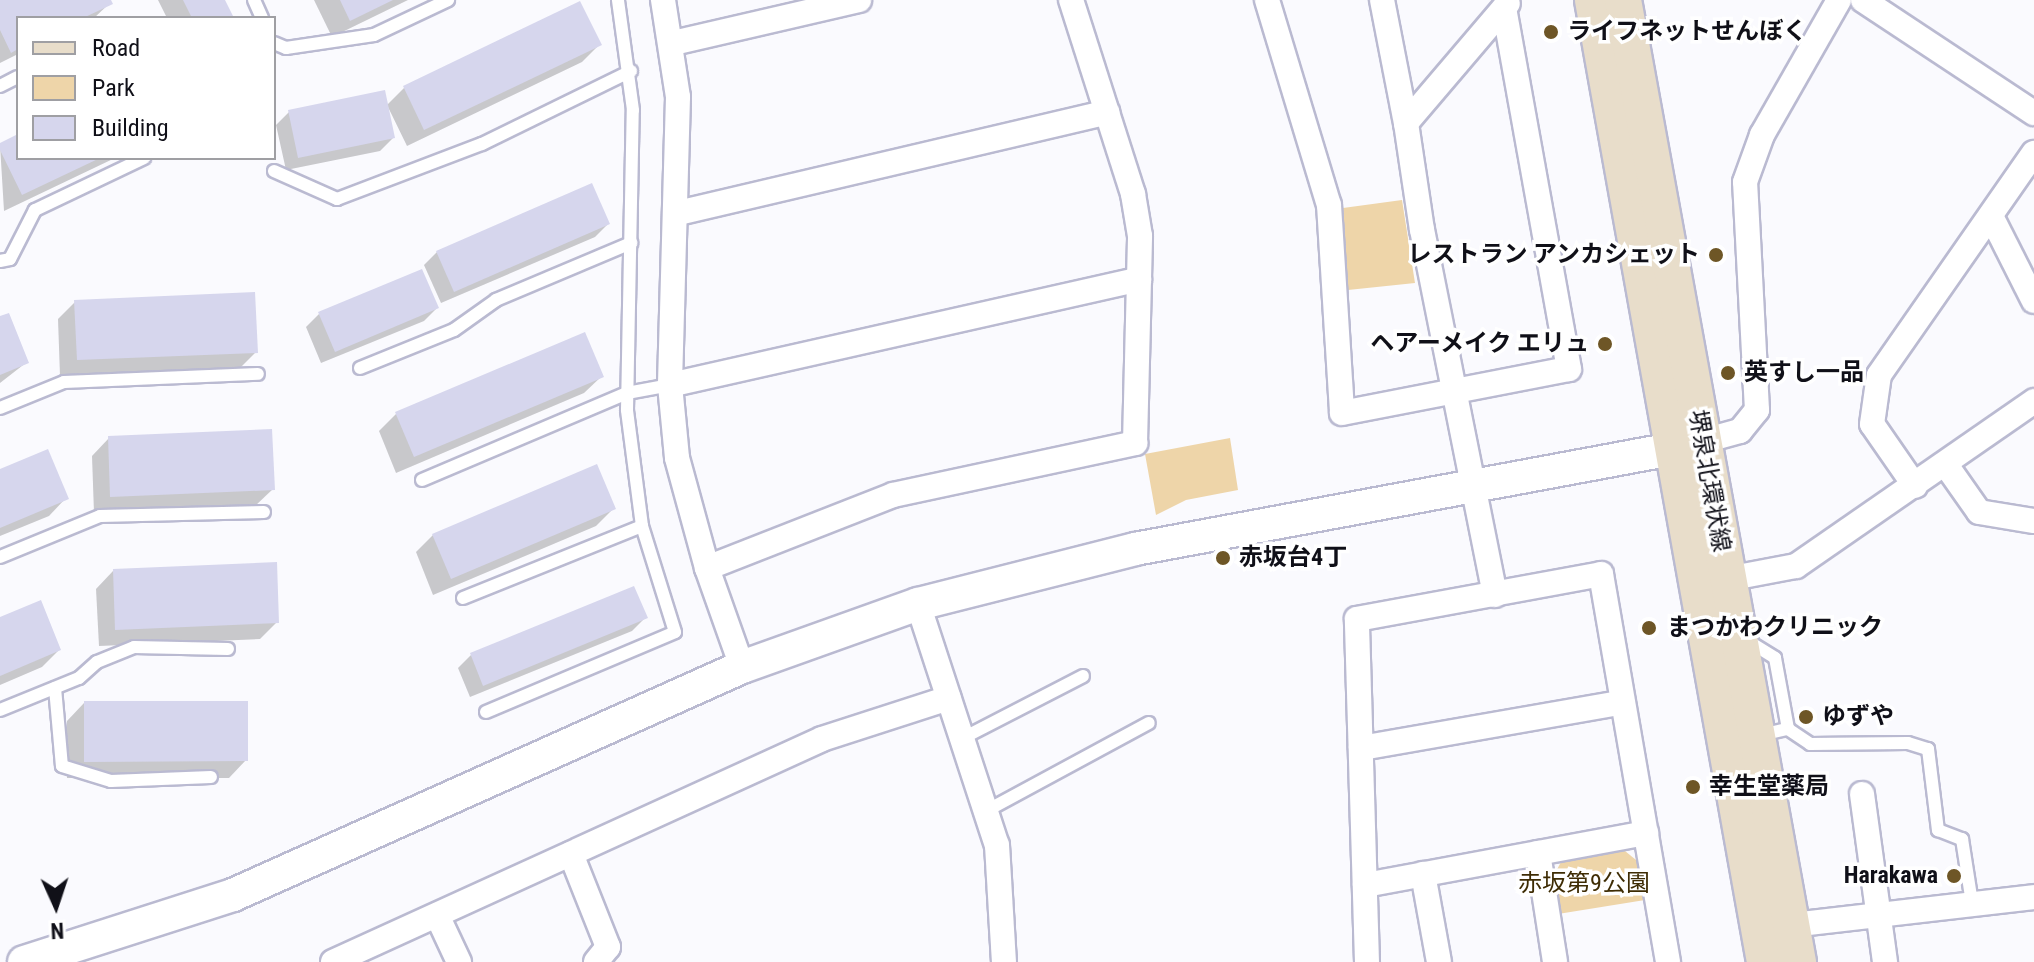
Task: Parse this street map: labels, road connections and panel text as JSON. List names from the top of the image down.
{
  "streets": {
    "main road": ["堺泉北環状線"]
  },
  "parks": ["赤坂第9公園"],
  "places": [
    "ライフネットせんぼく",
    "レストラン アンカシェット",
    "ヘアーメイク エリュ",
    "英すし一品",
    "赤坂台4丁",
    "まつかわクリニック",
    "ゆずや",
    "幸生堂薬局",
    "Harakawa"
  ],
  "legend": ["Road", "Park", "Building"],
  "north": "bottom"
}
